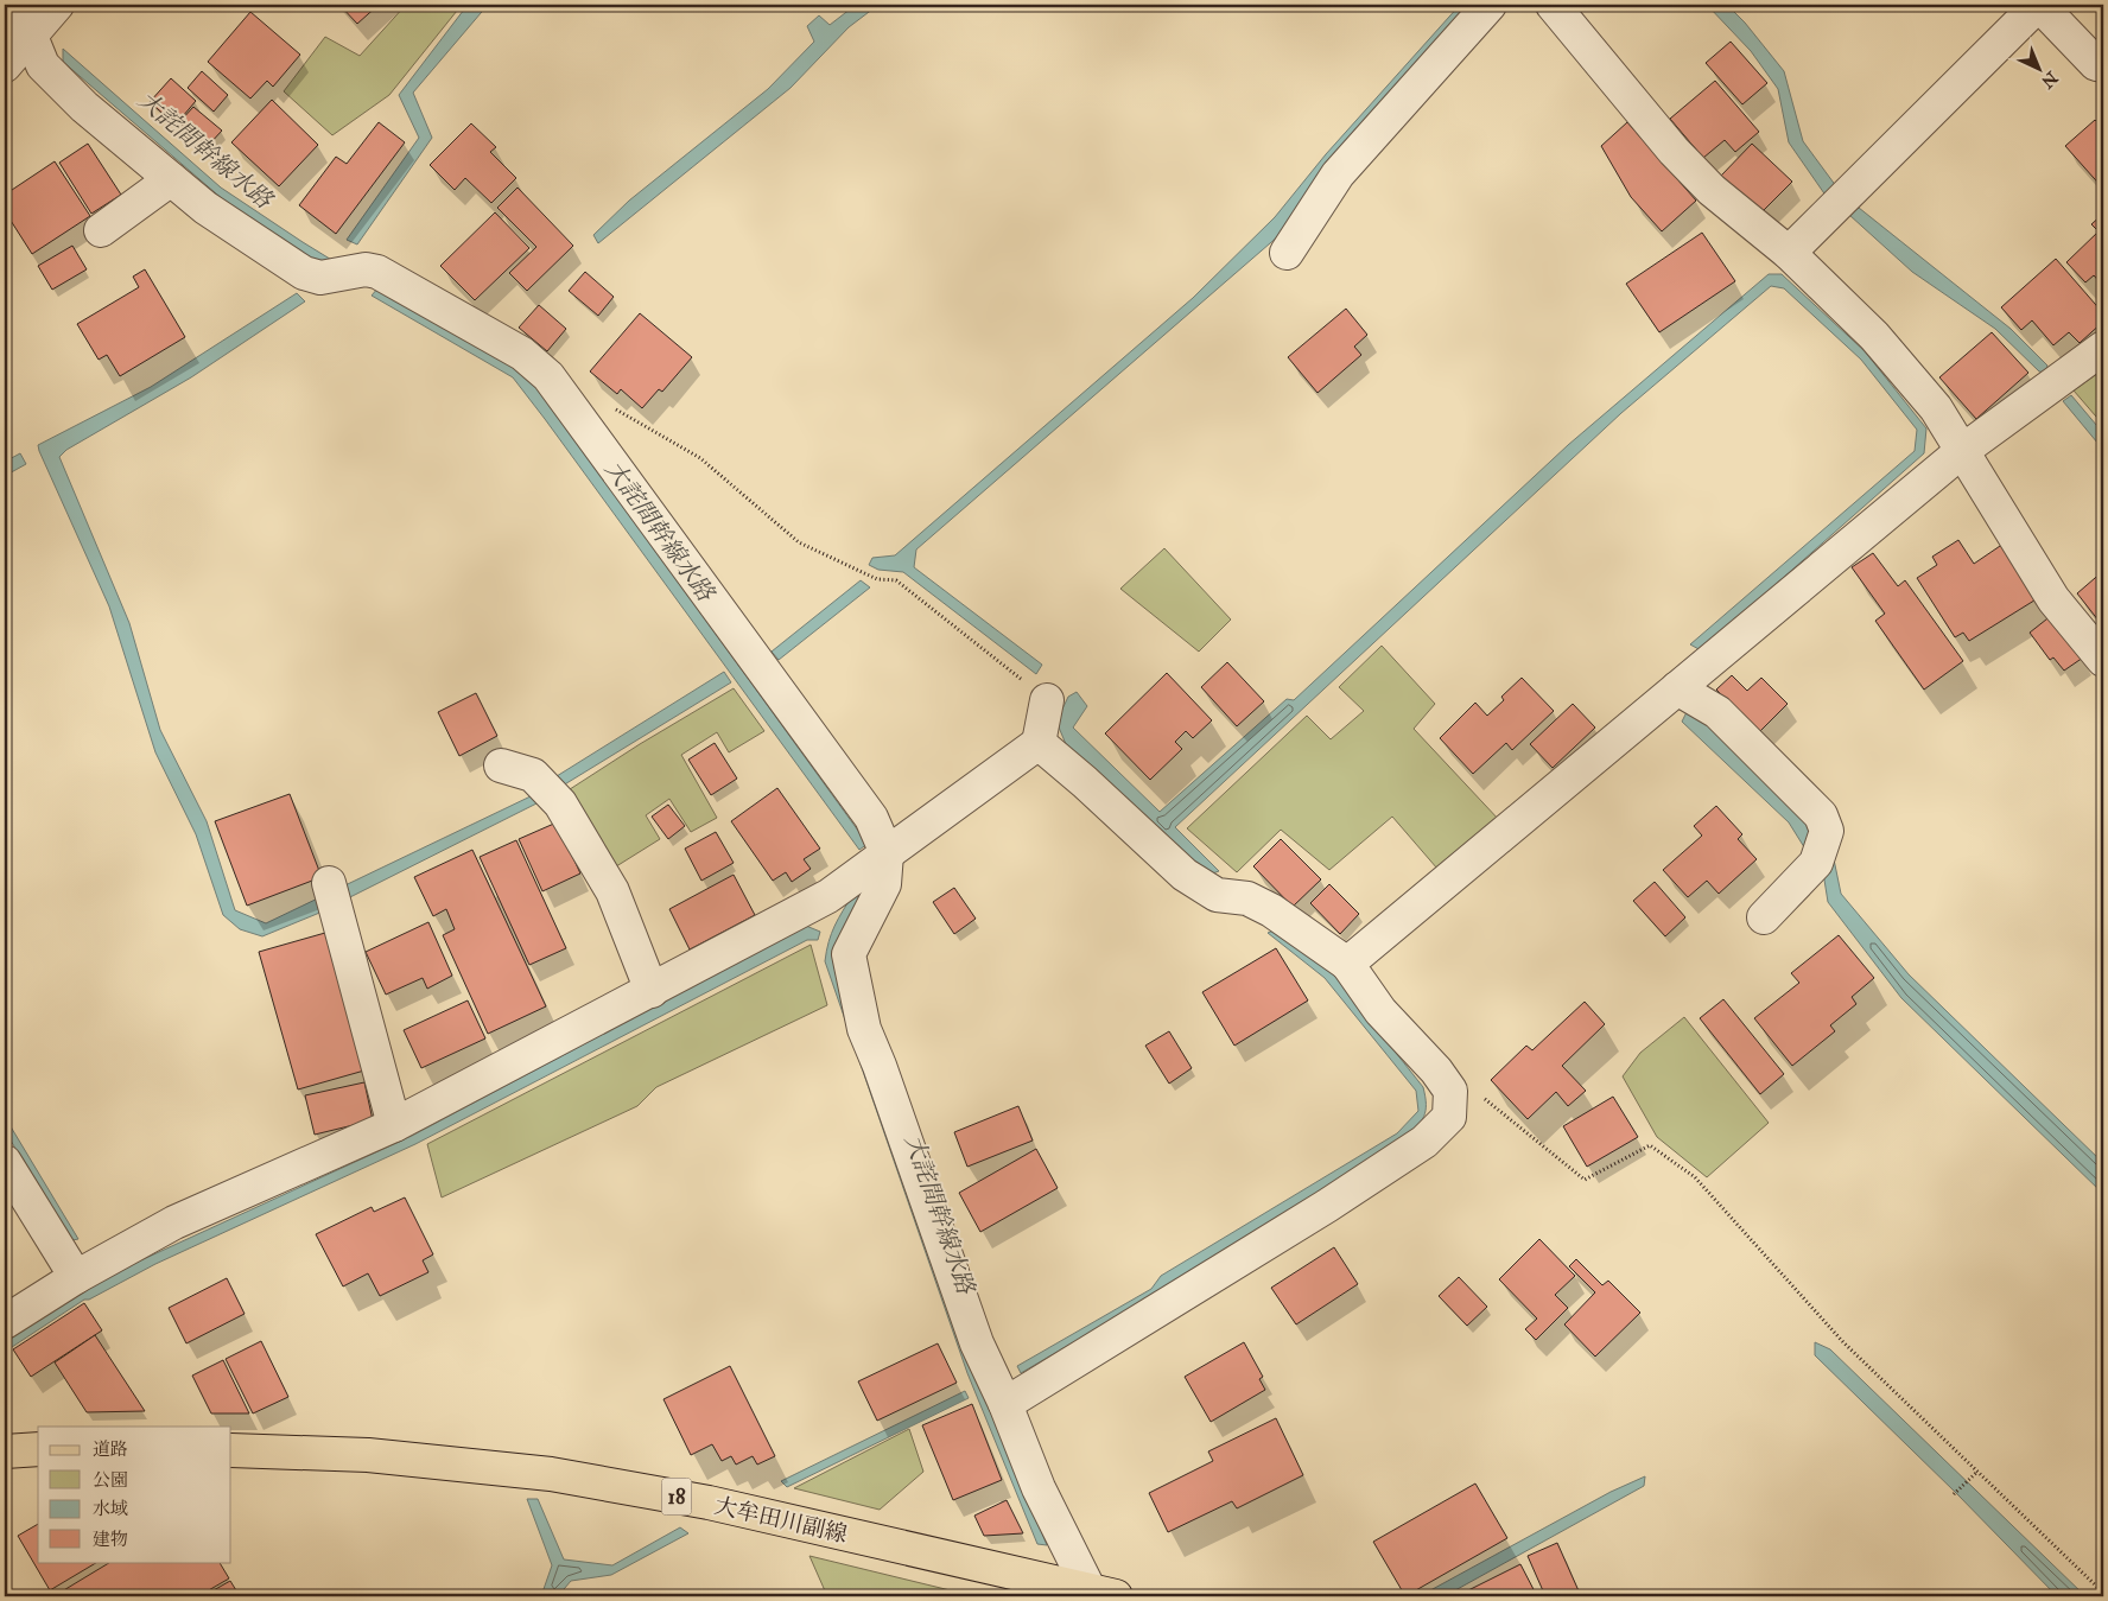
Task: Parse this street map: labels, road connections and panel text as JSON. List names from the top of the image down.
{
  "streets": {
    "main road": ["18", "大牟田川副線"]
  },
  "water": ["大詫間幹線水路"],
  "legend": [
    "道路",
    "公園",
    "水域",
    "建物"
  ],
  "north": "bottom right"
}
